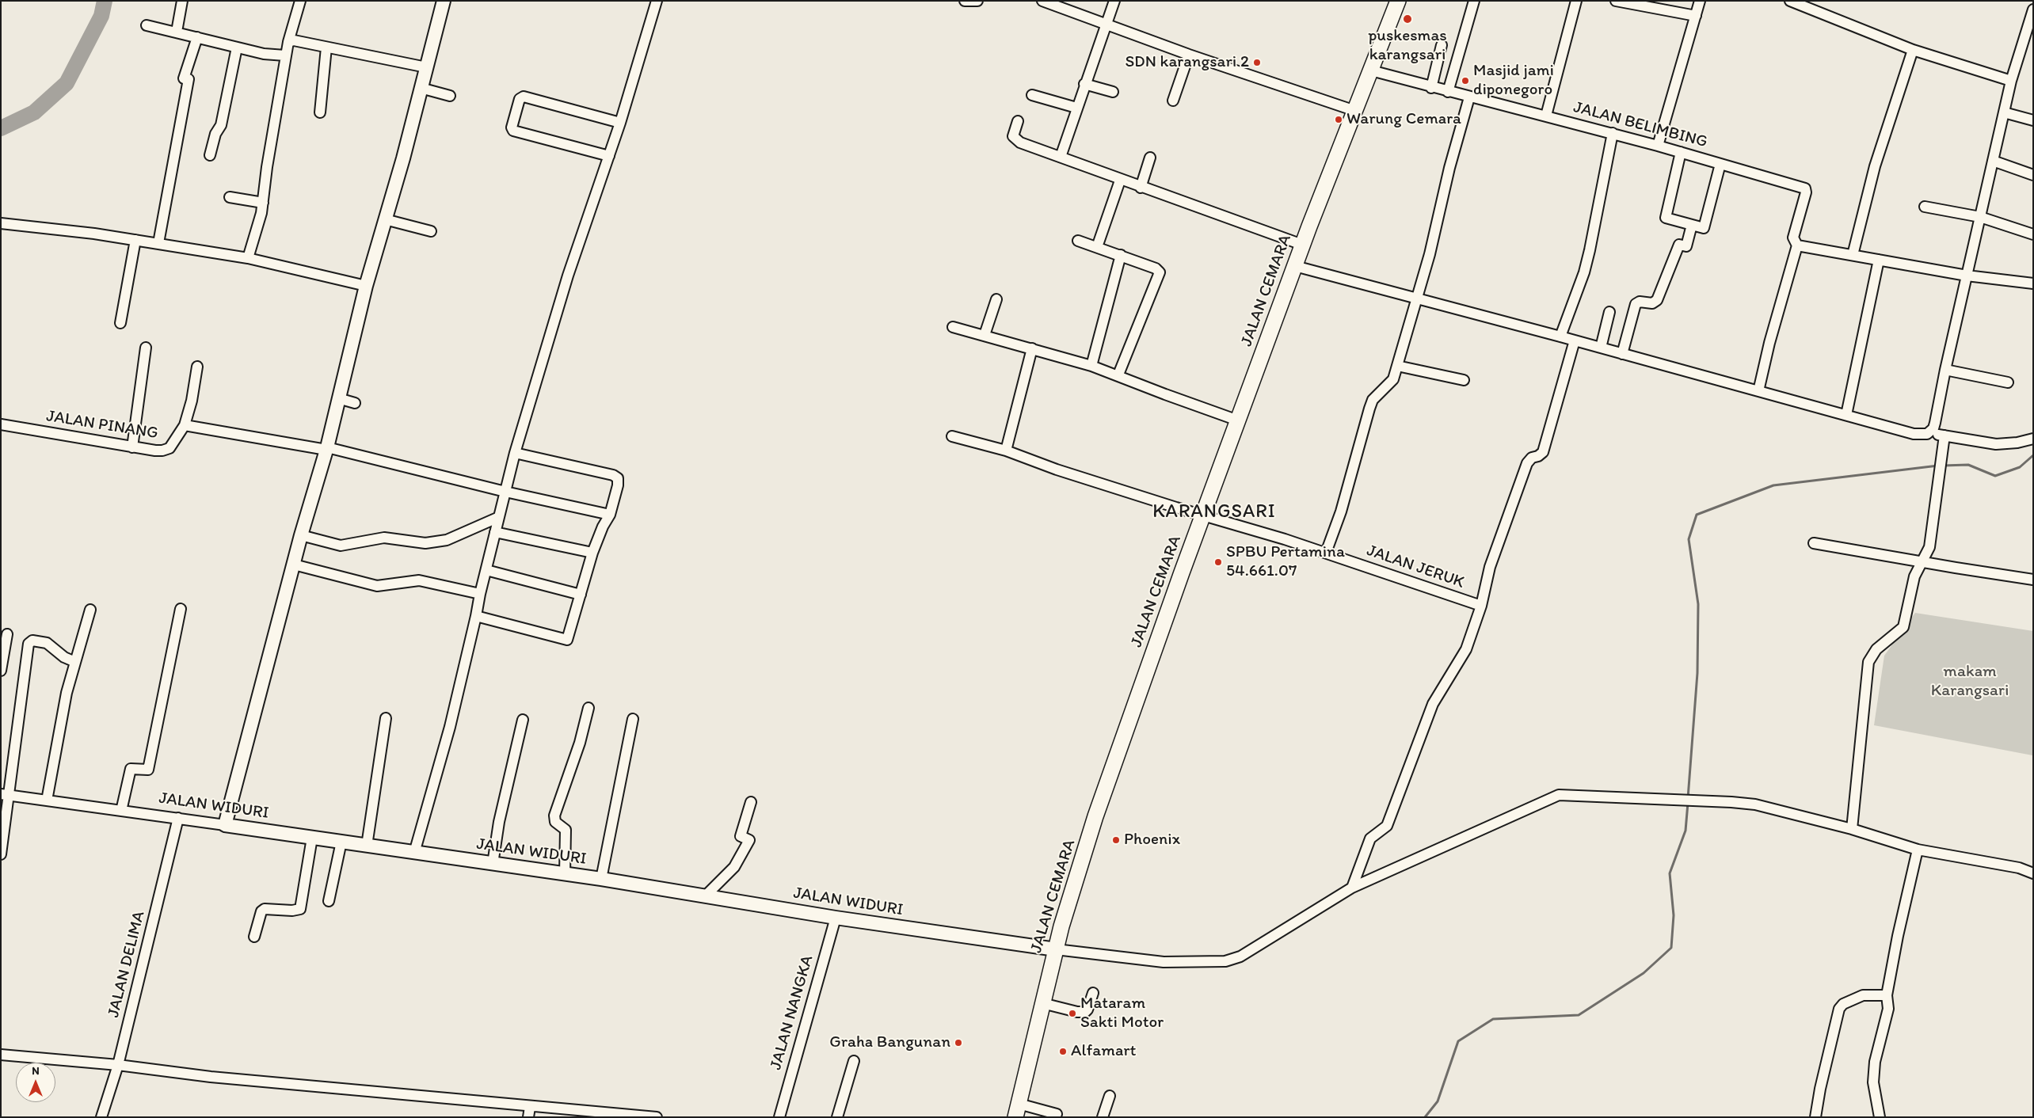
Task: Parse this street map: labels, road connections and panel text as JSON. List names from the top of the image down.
{
  "streets": {
    "main road": ["JALAN CEMARA", "JALAN WIDURI"],
    "street": [
      "JALAN BELIMBING",
      "JALAN PINANG",
      "JALAN JERUK",
      "JALAN DELIMA",
      "JALAN NANGKA"
    ]
  },
  "crossings": [
    ["JALAN BELIMBING", "JALAN CEMARA"],
    ["JALAN CEMARA", "JALAN JERUK"],
    ["JALAN CEMARA", "JALAN WIDURI"],
    ["JALAN WIDURI", "JALAN DELIMA"],
    ["JALAN WIDURI", "JALAN NANGKA"]
  ],
  "districts": ["KARANGSARI"],
  "parks": ["makam Karangsari"],
  "places": [
    "puskesmas karangsari",
    "SDN karangsari 2",
    "Masjid jami diponegoro",
    "Warung Cemara",
    "SPBU Pertamina 54.661.07",
    "Phoenix",
    "Mataram Sakti Motor",
    "Graha Bangunan",
    "Alfamart"
  ],
  "north": "top"
}
